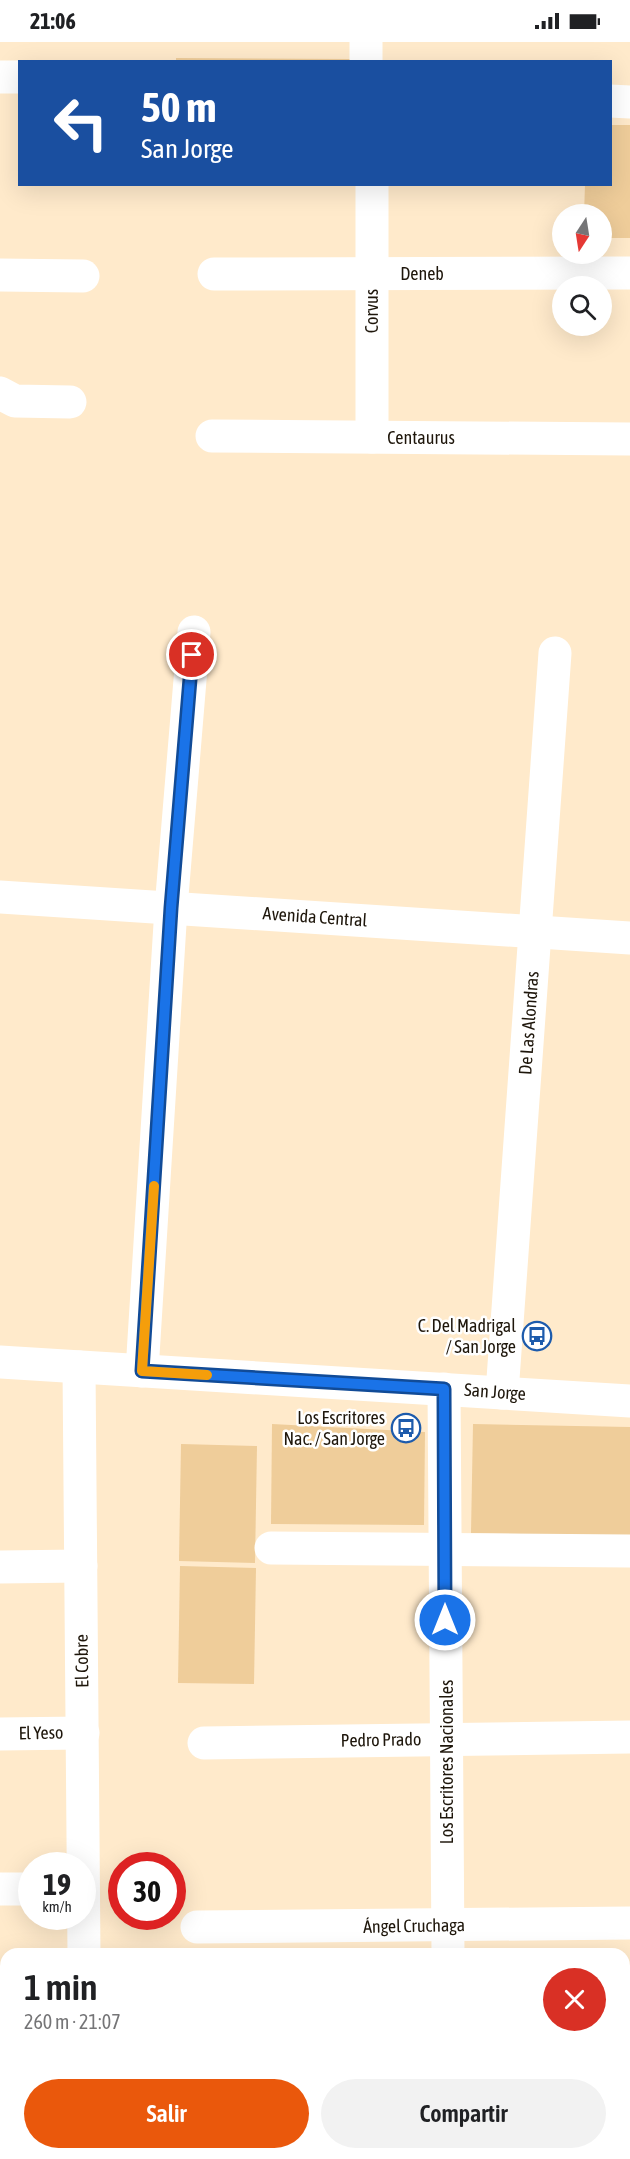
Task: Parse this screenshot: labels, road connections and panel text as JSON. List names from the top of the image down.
{
  "streets": {
    "street": [
      "Deneb",
      "Corvus",
      "Centaurus",
      "Avenida Central",
      "De Las Alondras",
      "San Jorge",
      "El Cobre",
      "El Yeso",
      "Pedro Prado",
      "Los Escritores Nacionales",
      "Ángel Cruchaga"
    ]
  },
  "crossings": [
    ["Deneb", "Corvus"],
    ["Corvus", "Centaurus"],
    ["Avenida Central", "De Las Alondras"],
    ["De Las Alondras", "San Jorge"],
    ["San Jorge", "El Cobre"],
    ["San Jorge", "Los Escritores Nacionales"],
    ["El Cobre", "El Yeso"],
    ["Pedro Prado", "Los Escritores Nacionales"],
    ["Los Escritores Nacionales", "Ángel Cruchaga"]
  ],
  "places": {
    "bus stop": ["C. Del Madrigal / San Jorge", "Los Escritores Nac. / San Jorge"]
  },
  "north": "bottom",
  "page": {
    "status": "21:06",
    "turn": ["50 m", "San Jorge"],
    "speed": "19 km/h",
    "limit": "30",
    "heading": ["1 min", "260 m · 21:07"],
    "buttons": ["Salir", "Compartir"]
  }
}
